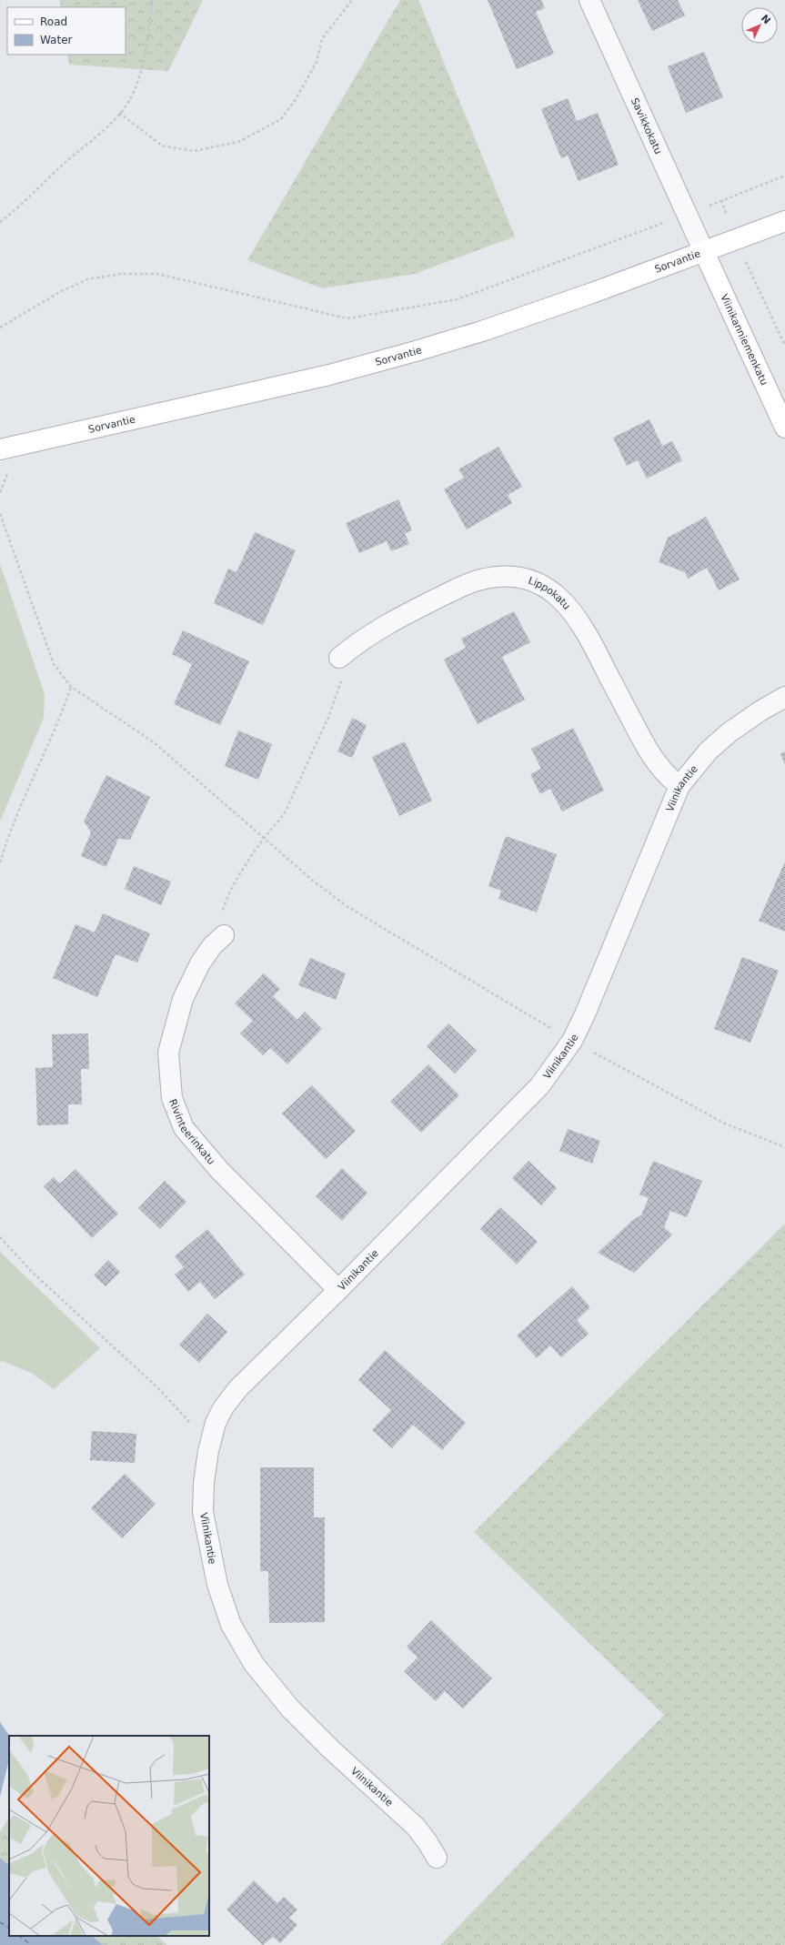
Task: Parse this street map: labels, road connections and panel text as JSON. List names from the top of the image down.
{
  "streets": {
    "main road": ["Sorvantie", "Viinikanniemenkatu"],
    "street": [
      "Savikkokatu",
      "Lippokatu",
      "Viinikantie",
      "Rivinteerinkatu"
    ]
  },
  "crossings": [
    ["Savikkokatu", "Sorvantie"],
    ["Savikkokatu", "Viinikanniemenkatu"],
    ["Sorvantie", "Viinikanniemenkatu"],
    ["Lippokatu", "Viinikantie"],
    ["Viinikantie", "Rivinteerinkatu"]
  ],
  "legend": ["Road", "Water"],
  "north": "top right"
}
